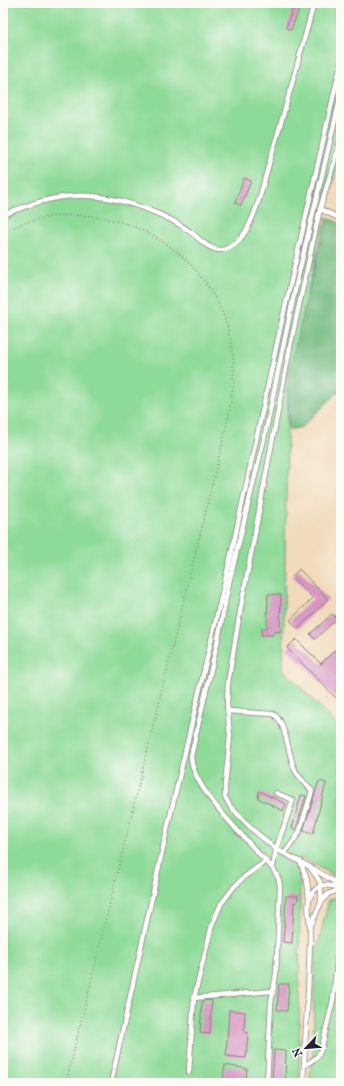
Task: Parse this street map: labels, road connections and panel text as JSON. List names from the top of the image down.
{
  "north": "bottom left"
}
